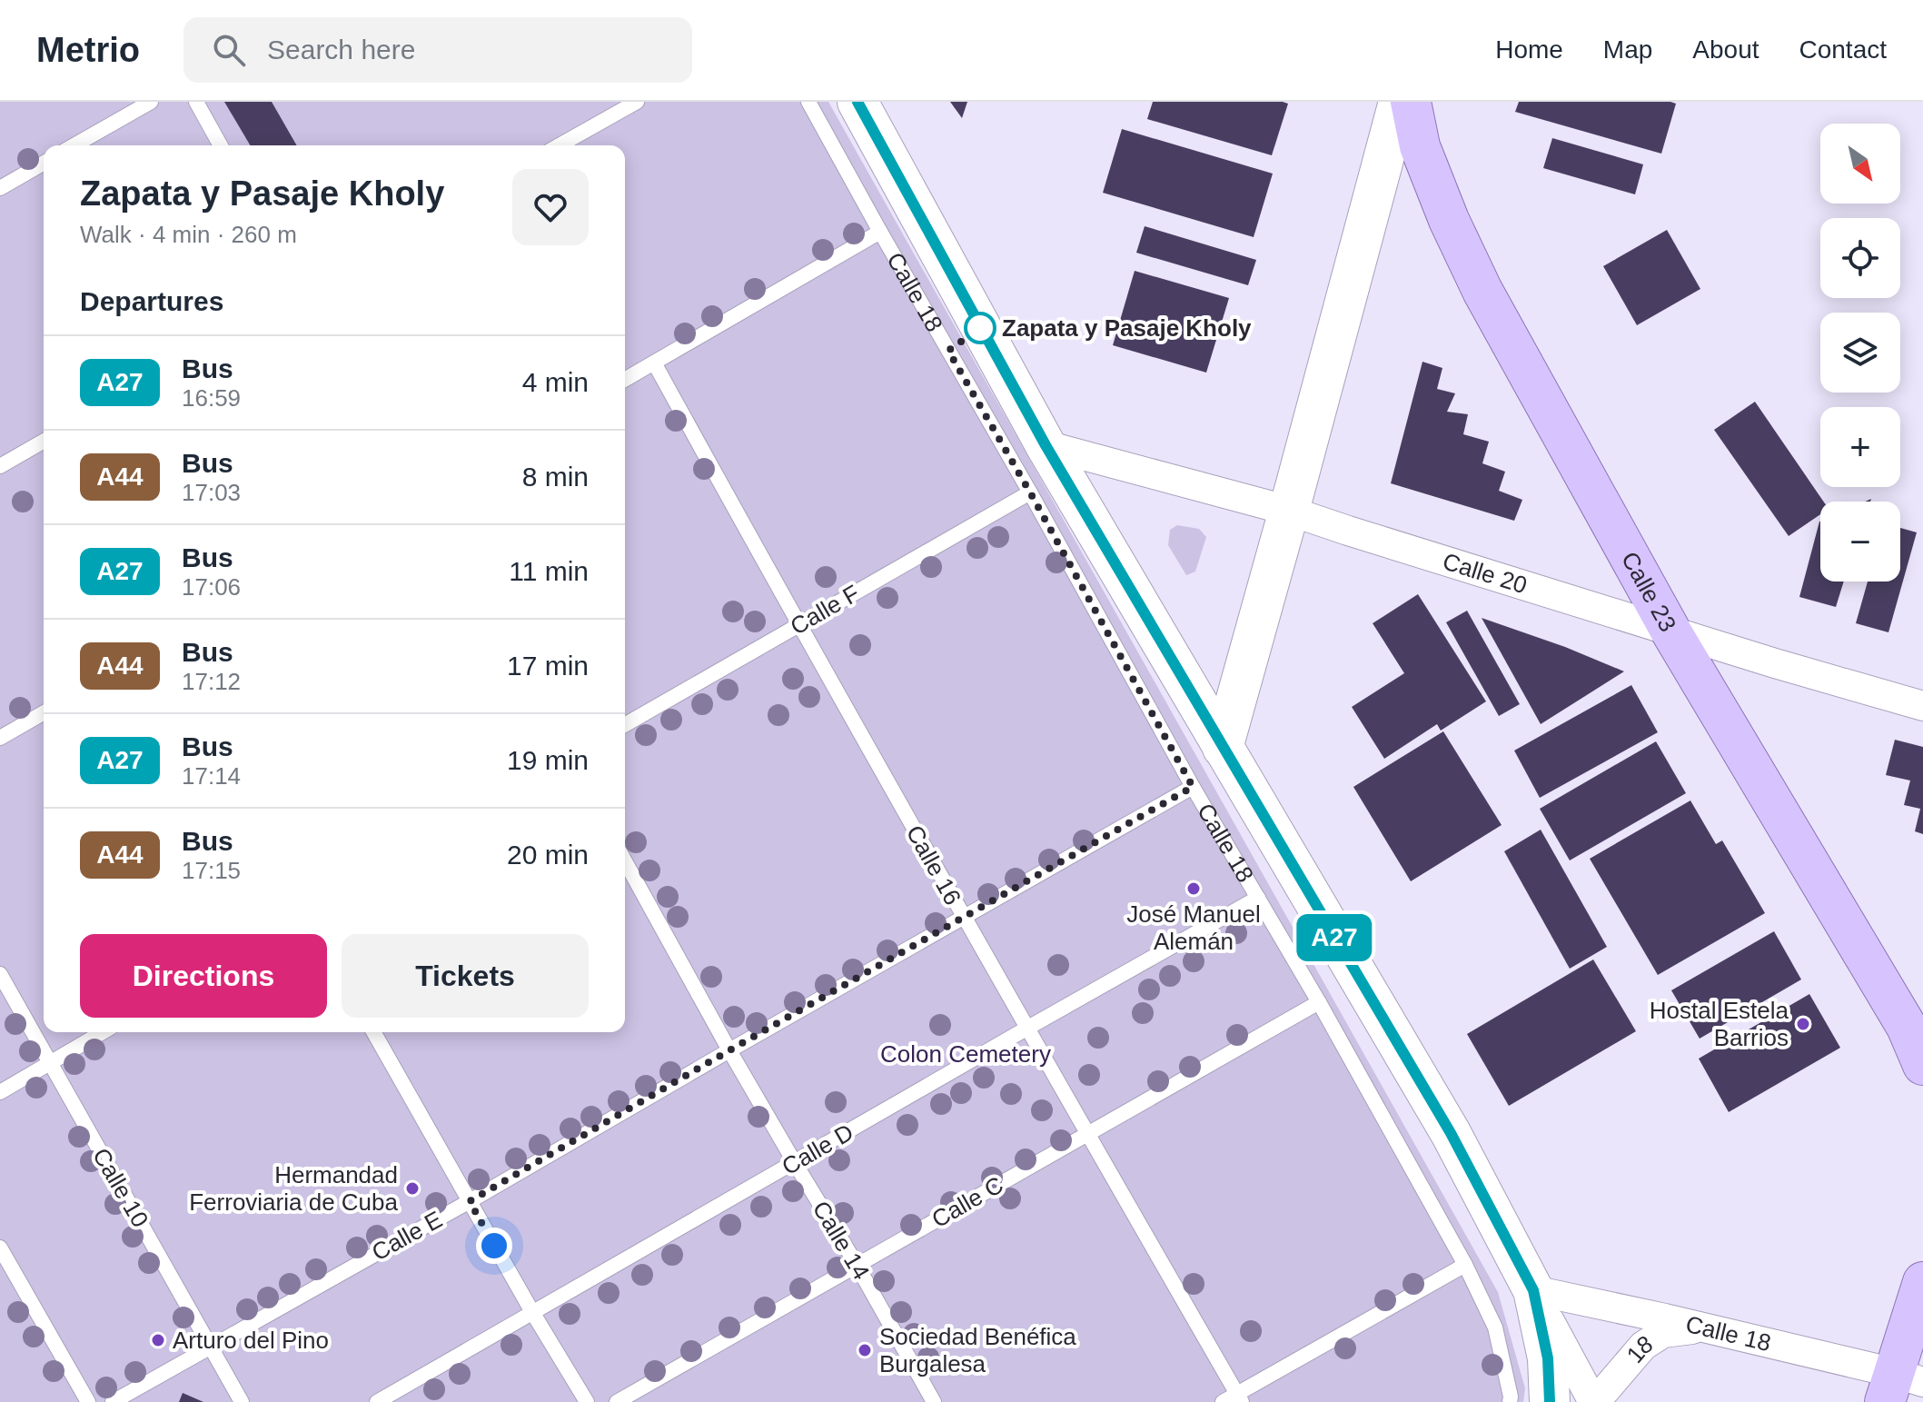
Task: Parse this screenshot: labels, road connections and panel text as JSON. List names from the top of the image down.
{
  "streets": {
    "main road": ["Calle 23"],
    "street": ["Calle 18", "Calle 20", "18"],
    "lane": [
      "Calle F",
      "Calle 16",
      "Calle D",
      "Calle 10",
      "Calle C",
      "Calle E",
      "Calle 14"
    ]
  },
  "crossings": [
    ["Calle 18", "Calle F"],
    ["Calle 18", "Calle D"],
    ["Calle 18", "Calle C"],
    ["Calle 18", "Calle E"],
    ["Calle 18", "18"],
    ["Calle 20", "Calle 23"],
    ["Calle F", "Calle 16"],
    ["Calle 16", "Calle D"],
    ["Calle 16", "Calle C"],
    ["Calle 16", "Calle E"],
    ["Calle D", "Calle 14"],
    ["Calle 10", "Calle E"],
    ["Calle C", "Calle 14"],
    ["Calle E", "Calle 14"]
  ],
  "parks": ["Colon Cemetery"],
  "places": [
    "Zapata y Pasaje Kholy",
    "José Manuel Alemán",
    "Hostal Estela Barrios",
    "Hermandad Ferroviaria de Cuba",
    "Arturo del Pino",
    "Sociedad Benéfica Burgalesa"
  ],
  "lines": ["bus line A27"],
  "north": "bottom right",
  "page": {
    "header": "Metrio",
    "search": "Search here",
    "nav": [
      "Home",
      "Map",
      "About",
      "Contact"
    ],
    "on_map": "A27",
    "map_buttons": ["+", "−"],
    "heading": [
      ["Zapata y Pasaje Kholy", "Walk · 4 min · 260 m"],
      "Departures"
    ],
    "list": [
      {
        "mark": "A27",
        "name": "Bus",
        "note": "16:59",
        "value": "4 min"
      },
      {
        "mark": "A44",
        "name": "Bus",
        "note": "17:03",
        "value": "8 min"
      },
      {
        "mark": "A27",
        "name": "Bus",
        "note": "17:06",
        "value": "11 min"
      },
      {
        "mark": "A44",
        "name": "Bus",
        "note": "17:12",
        "value": "17 min"
      },
      {
        "mark": "A27",
        "name": "Bus",
        "note": "17:14",
        "value": "19 min"
      },
      {
        "mark": "A44",
        "name": "Bus",
        "note": "17:15",
        "value": "20 min"
      }
    ],
    "buttons": ["Directions", "Tickets"]
  }
}
